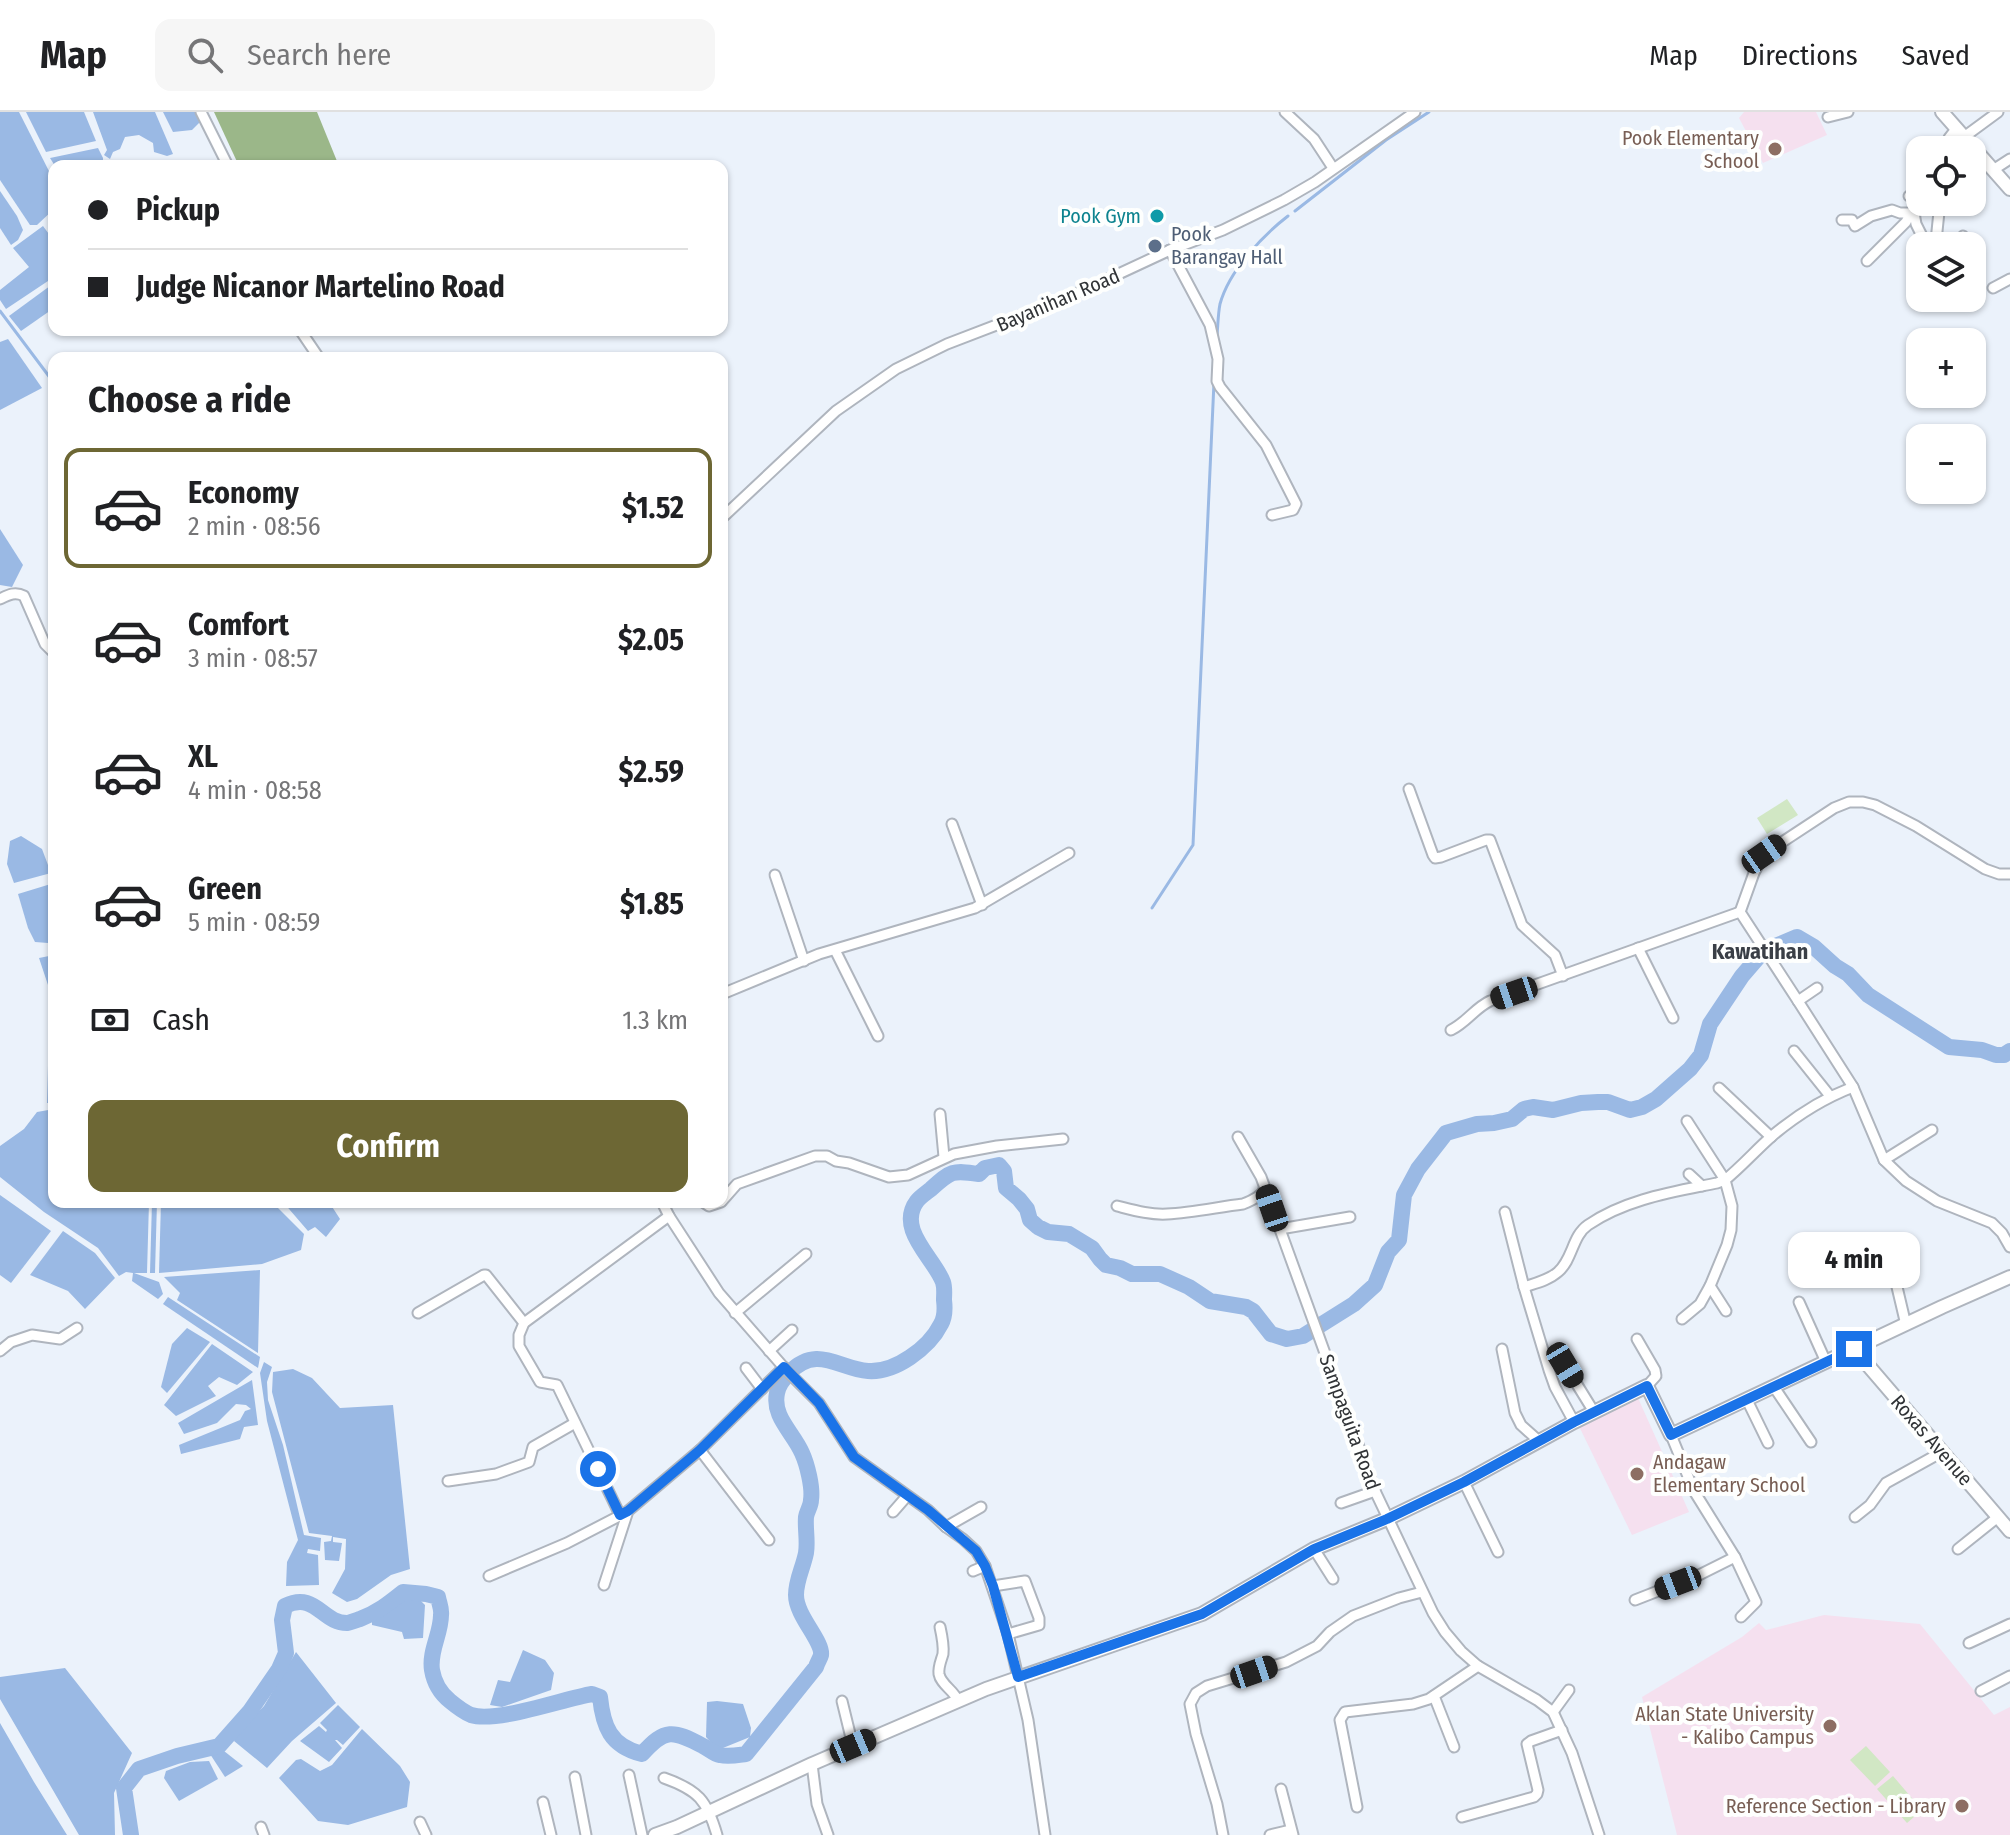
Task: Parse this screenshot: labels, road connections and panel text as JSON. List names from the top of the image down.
{
  "streets": {
    "street": ["Bayanihan Road", "Sampaguita Road", "Roxas Avenue"]
  },
  "districts": ["Kawatihan"],
  "places": [
    "Pook Elementary School",
    "Pook Gym",
    "Pook Barangay Hall",
    "Andagaw Elementary School",
    "Aklan State University - Kalibo Campus",
    "Reference Section - Library"
  ],
  "page": {
    "header": "Map",
    "search": "Search here",
    "nav": ["Map", "Directions", "Saved"],
    "map_buttons": ["+", "−"],
    "banner": ["Pickup", "Judge Nicanor Martelino Road"],
    "heading": "Choose a ride",
    "list": [
      {
        "name": "Economy",
        "note": "2 min · 08:56",
        "value": "$1.52"
      },
      {
        "name": "Comfort",
        "note": "3 min · 08:57",
        "value": "$2.05"
      },
      {
        "name": "XL",
        "note": "4 min · 08:58",
        "value": "$2.59"
      },
      {
        "name": "Green",
        "note": "5 min · 08:59",
        "value": "$1.85"
      }
    ],
    "pay": ["Cash", "1.3 km"],
    "buttons": "Confirm",
    "bubble": "4 min"
  }
}
